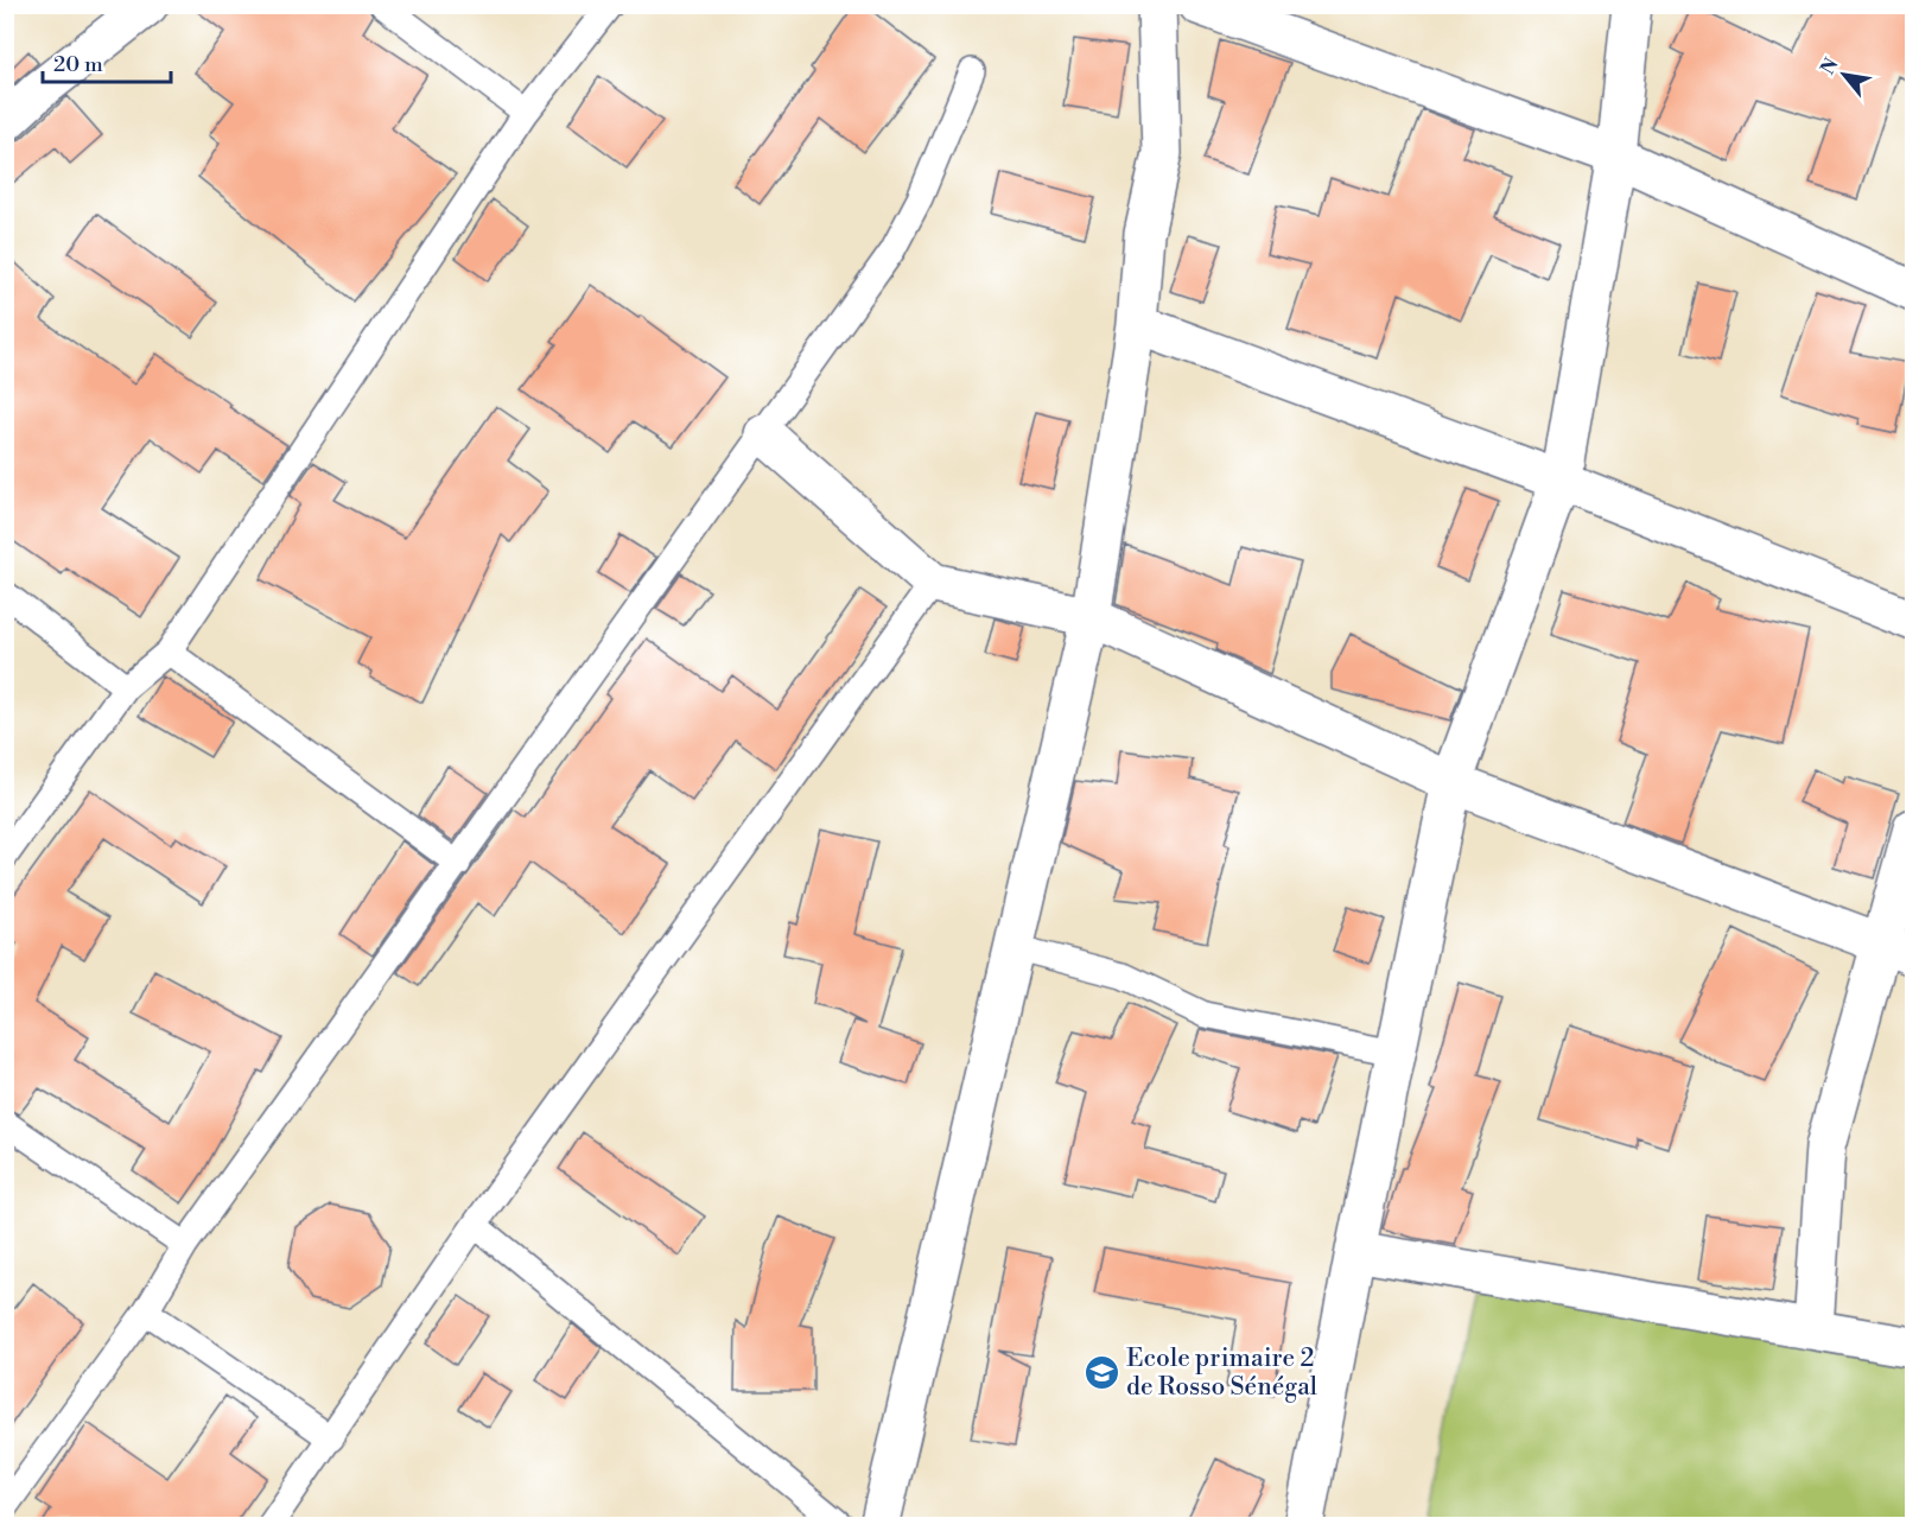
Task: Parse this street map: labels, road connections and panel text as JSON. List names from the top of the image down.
{
  "places": {
    "school or university": ["Ecole primaire 2 de Rosso Sénégal"]
  },
  "scale_bar": "20 m",
  "north": "top left"
}
